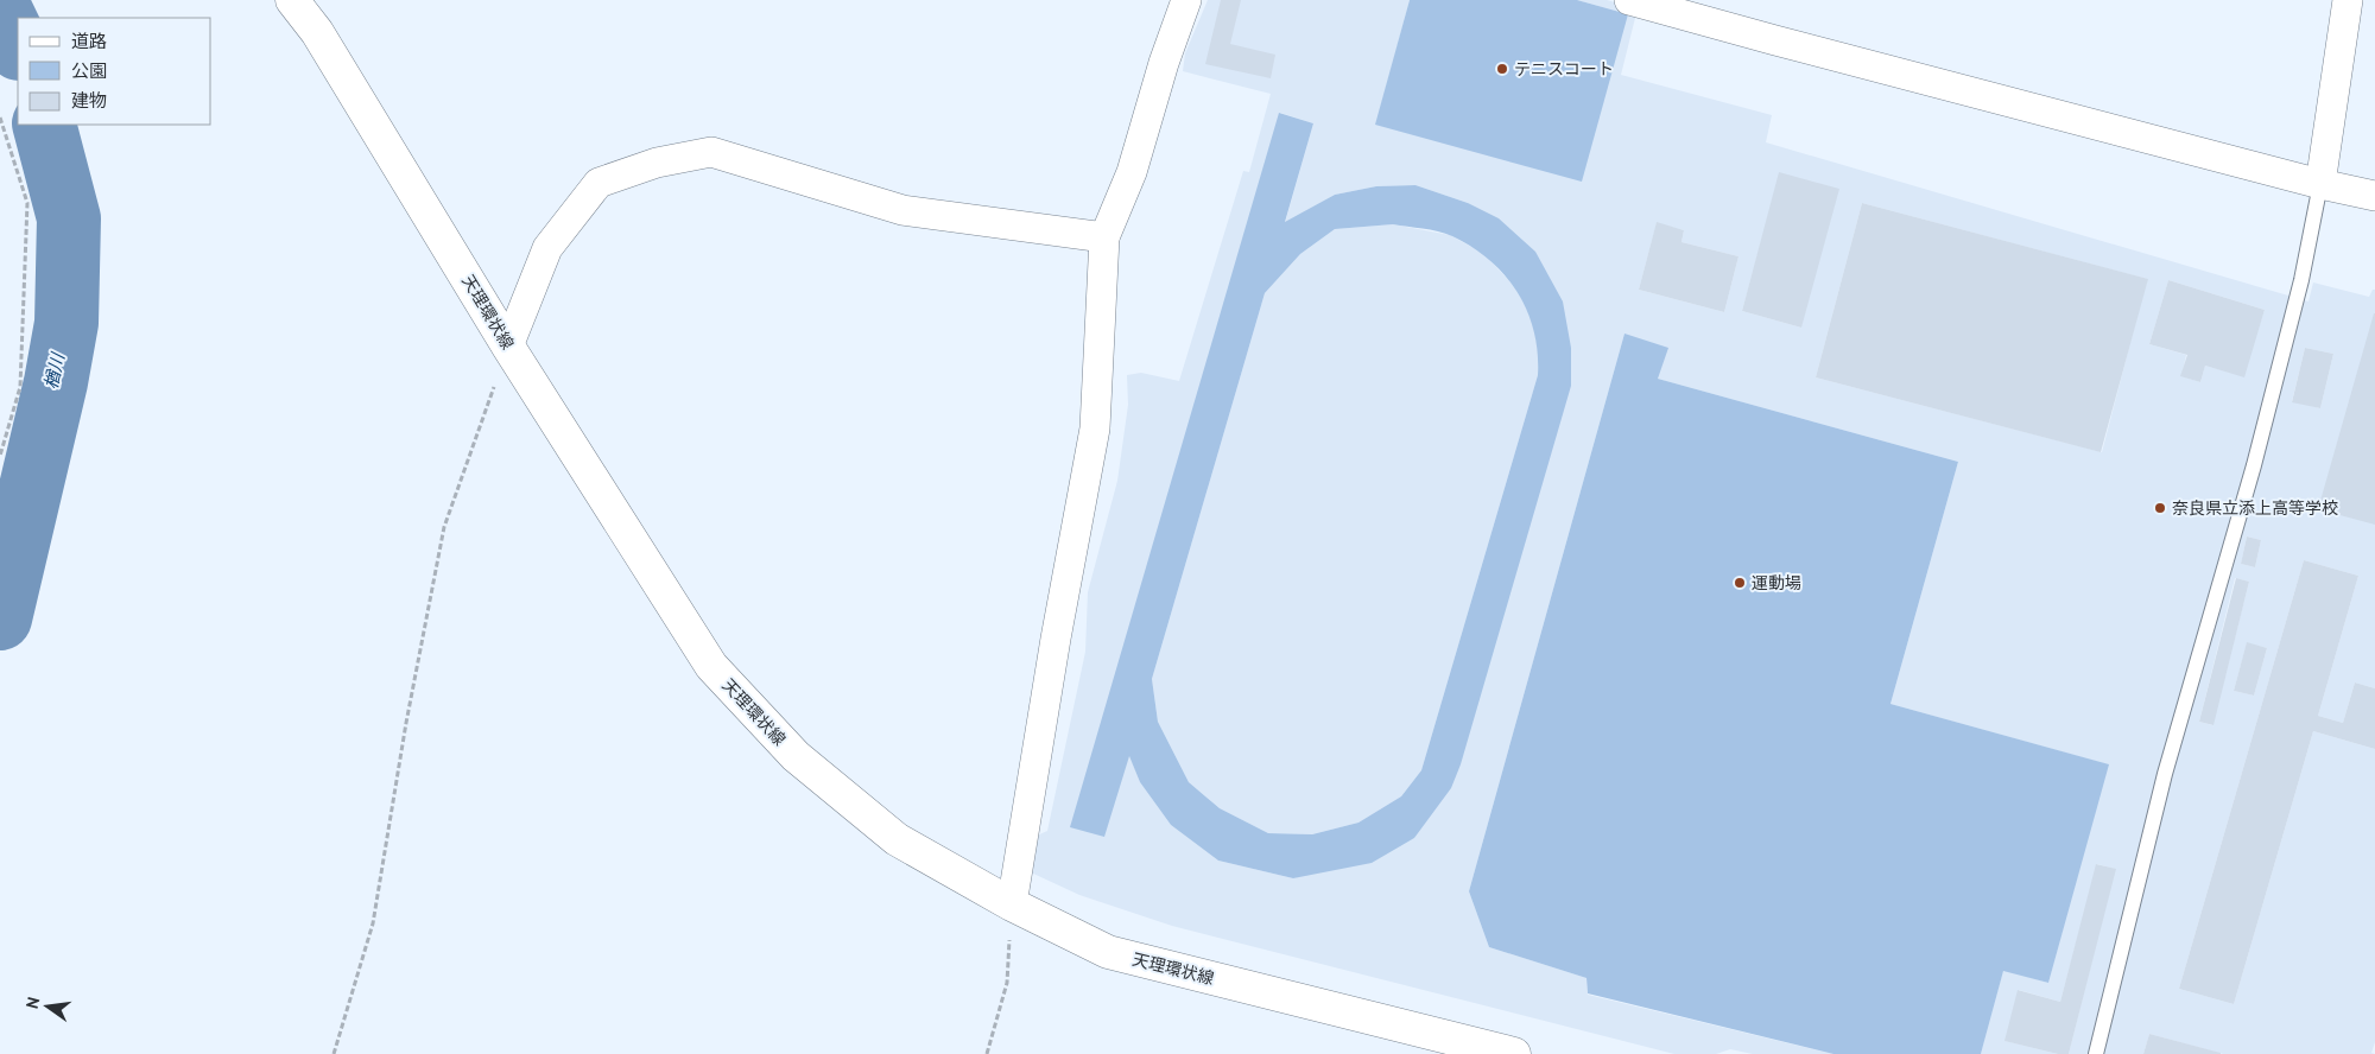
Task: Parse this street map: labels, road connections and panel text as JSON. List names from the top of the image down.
{
  "streets": {
    "main road": ["天理環状線"]
  },
  "water": ["楢川"],
  "places": ["テニスコート", "奈良県立添上高等学校", "運動場"],
  "legend": ["道路", "公園", "建物"],
  "north": "left"
}
